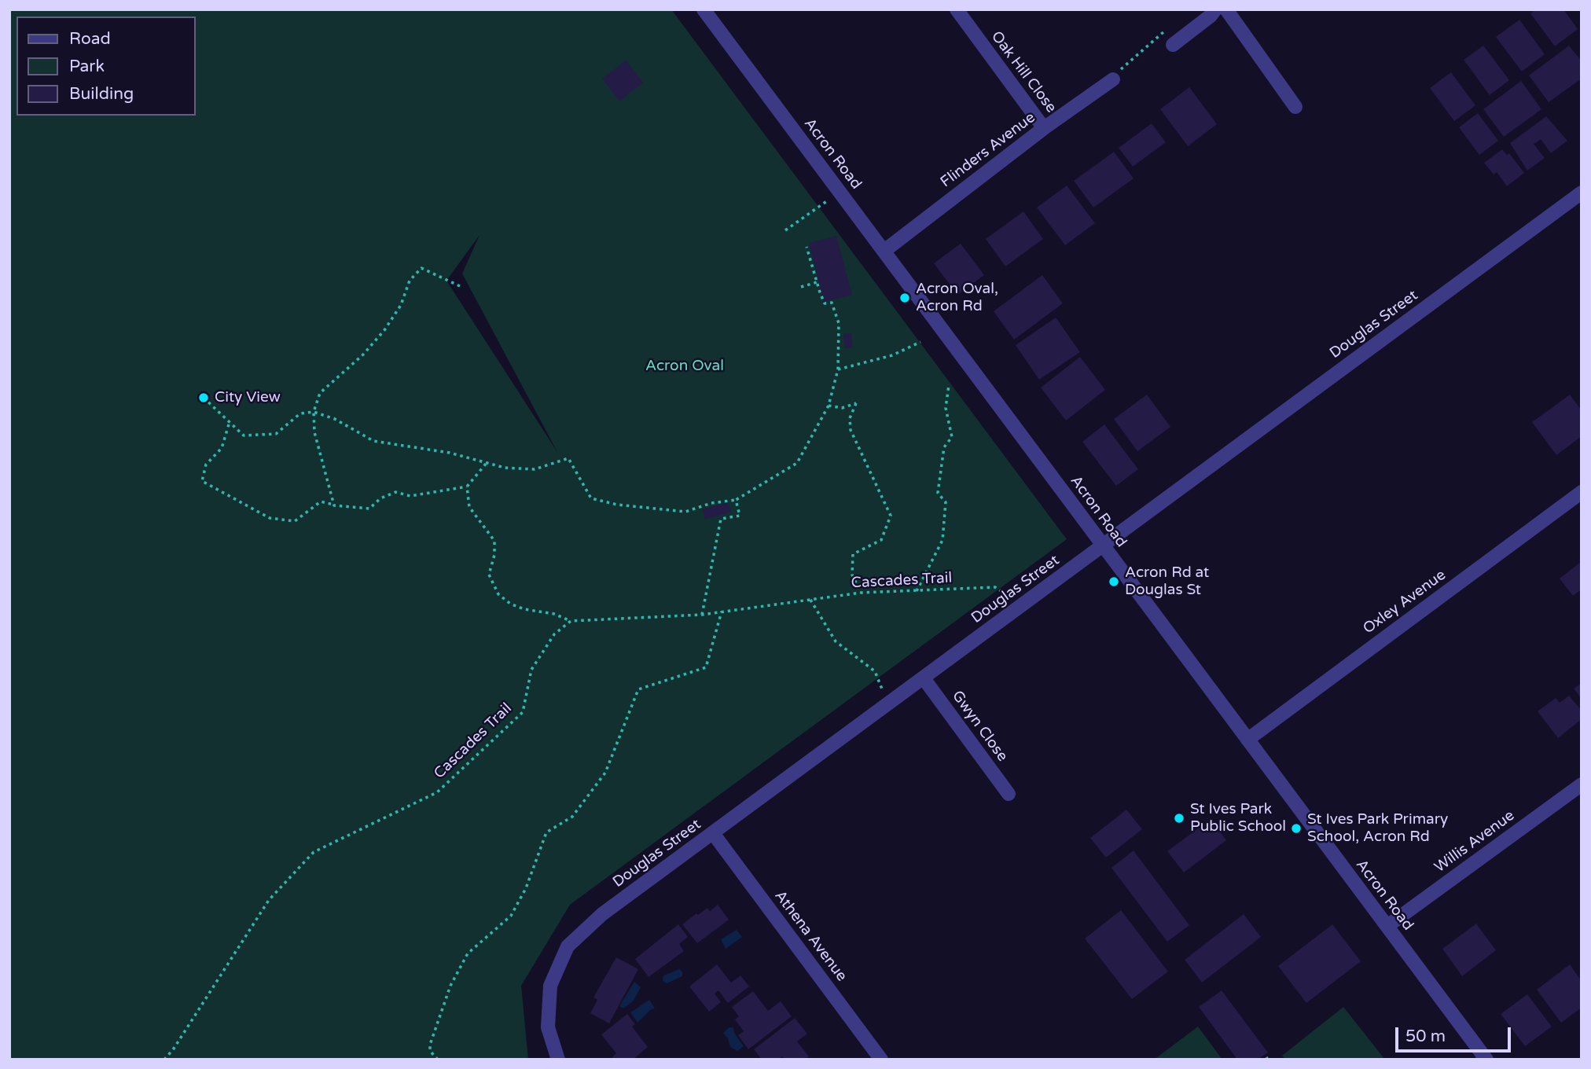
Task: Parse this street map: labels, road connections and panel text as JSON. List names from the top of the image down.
{
  "streets": {
    "street": [
      "Oak Hill Close",
      "Flinders Avenue",
      "Acron Road",
      "Douglas Street",
      "Oxley Avenue",
      "Gwyn Close",
      "Willis Avenue",
      "Athena Avenue"
    ],
    "path": ["Cascades Trail"]
  },
  "crossings": [
    ["Oak Hill Close", "Flinders Avenue"],
    ["Flinders Avenue", "Acron Road"],
    ["Acron Road", "Douglas Street"],
    ["Acron Road", "Oxley Avenue"],
    ["Acron Road", "Willis Avenue"],
    ["Douglas Street", "Cascades Trail"],
    ["Douglas Street", "Gwyn Close"],
    ["Douglas Street", "Athena Avenue"]
  ],
  "parks": ["Acron Oval"],
  "places": [
    "Acron Oval, Acron Rd",
    "City View",
    "Acron Rd at Douglas St",
    "St Ives Park Public School",
    "St Ives Park Primary School, Acron Rd"
  ],
  "legend": ["Road", "Park", "Building"],
  "scale_bar": "50 m"
}
